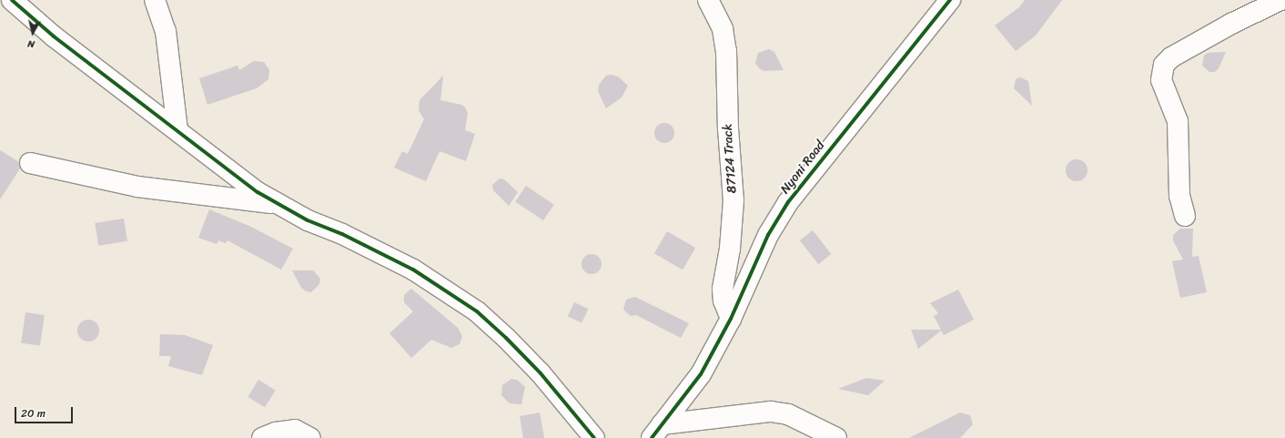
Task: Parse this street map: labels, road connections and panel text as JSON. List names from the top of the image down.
{
  "streets": {
    "street": ["87124 Track", "Nyoni Road"]
  },
  "crossings": [
    ["87124 Track", "Nyoni Road"]
  ],
  "scale_bar": "20 m",
  "north": "bottom"
}
